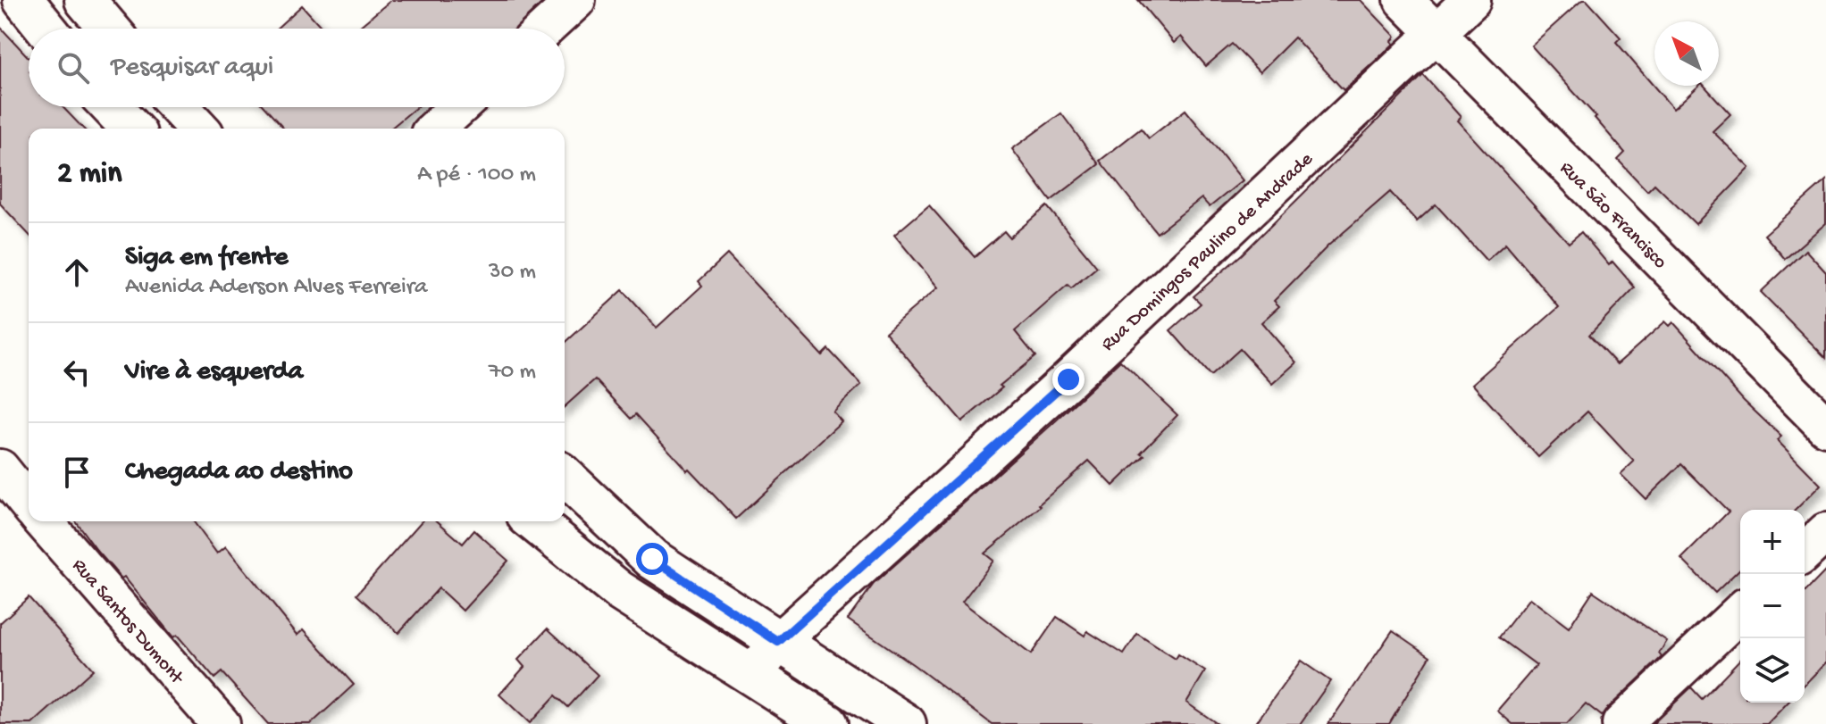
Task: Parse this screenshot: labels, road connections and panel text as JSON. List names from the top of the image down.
{
  "streets": {
    "street": ["Rua São Francisco", "Rua Domingos Paulino de Andrade", "Rua Santos Dumont"]
  },
  "crossings": [
    ["Rua São Francisco", "Rua Domingos Paulino de Andrade"]
  ],
  "north": "top left",
  "page": {
    "search": "Pesquisar aqui",
    "heading": ["2 min", "A pé · 100 m"],
    "list": [
      ["Siga em frente", "Avenida Aderson Alves Ferreira", "30 m"],
      ["Vire à esquerda", "70 m"],
      "Chegada ao destino"
    ],
    "map_buttons": ["+", "−"]
  }
}
